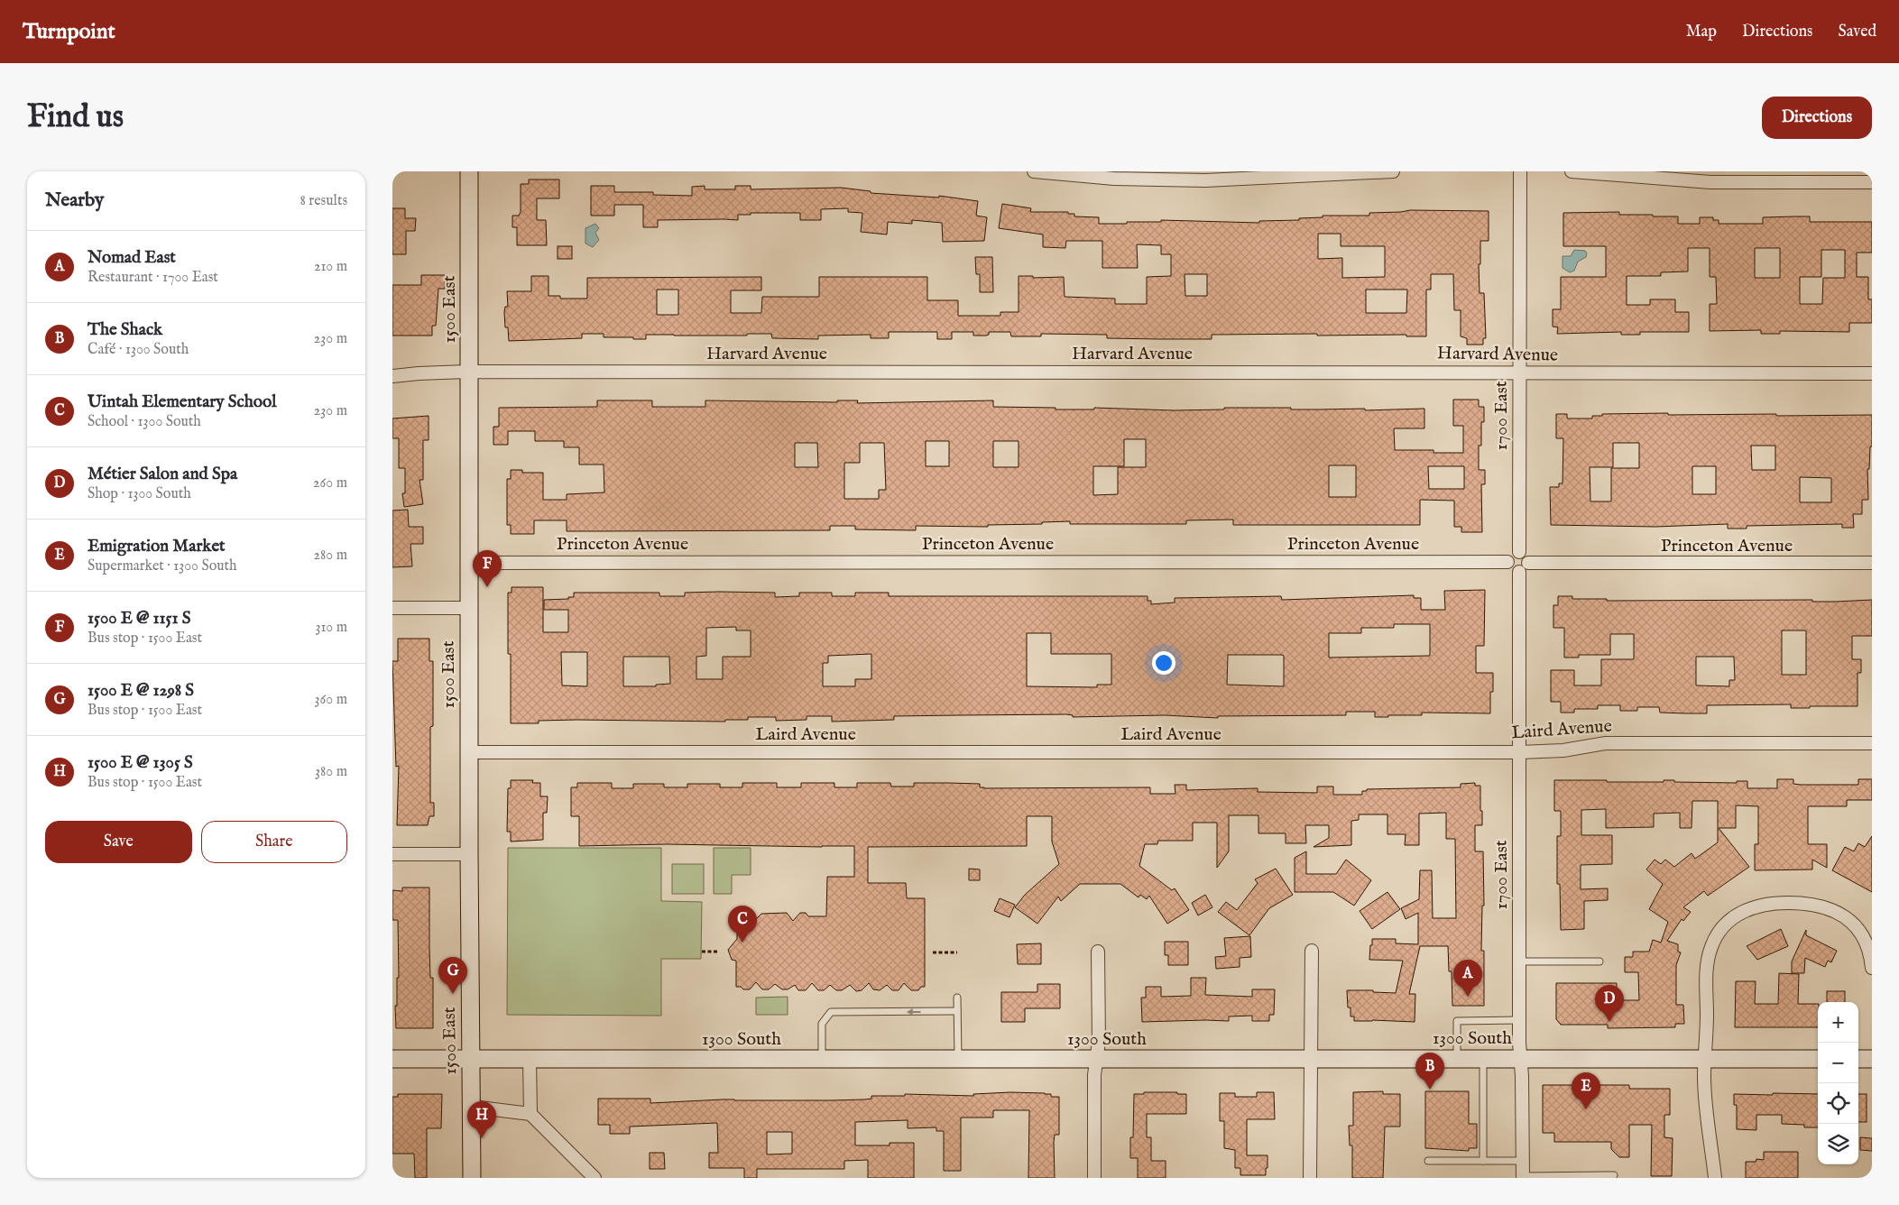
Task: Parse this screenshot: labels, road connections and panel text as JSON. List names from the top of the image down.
{
  "streets": {
    "street": [
      "1500 East",
      "Harvard Avenue",
      "1700 East",
      "Princeton Avenue",
      "Laird Avenue",
      "1300 South"
    ]
  },
  "crossings": [
    ["1500 East", "Harvard Avenue"],
    ["1500 East", "Princeton Avenue"],
    ["1500 East", "Laird Avenue"],
    ["1500 East", "1300 South"],
    ["Harvard Avenue", "1700 East"],
    ["1700 East", "Princeton Avenue"],
    ["1700 East", "Laird Avenue"],
    ["1700 East", "1300 South"]
  ],
  "page": {
    "header": "Turnpoint",
    "nav": ["Map", "Directions", "Saved"],
    "buttons": [
      "Directions",
      ["Save", "Share"]
    ],
    "title": "Find us",
    "heading": ["Nearby", "8 results"],
    "list": [
      {
        "mark": "A",
        "name": "Nomad East",
        "note": "Restaurant · 1700 East",
        "value": "210 m"
      },
      {
        "mark": "B",
        "name": "The Shack",
        "note": "Café · 1300 South",
        "value": "230 m"
      },
      {
        "mark": "C",
        "name": "Uintah Elementary School",
        "note": "School · 1300 South",
        "value": "230 m"
      },
      {
        "mark": "D",
        "name": "Métier Salon and Spa",
        "note": "Shop · 1300 South",
        "value": "260 m"
      },
      {
        "mark": "E",
        "name": "Emigration Market",
        "note": "Supermarket · 1300 South",
        "value": "280 m"
      },
      {
        "mark": "F",
        "name": "1500 E @ 1151 S",
        "note": "Bus stop · 1500 East",
        "value": "310 m"
      },
      {
        "mark": "G",
        "name": "1500 E @ 1298 S",
        "note": "Bus stop · 1500 East",
        "value": "360 m"
      },
      {
        "mark": "H",
        "name": "1500 E @ 1305 S",
        "note": "Bus stop · 1500 East",
        "value": "380 m"
      }
    ],
    "pins": [
      "F",
      "C",
      "G",
      "A",
      "D",
      "B",
      "E",
      "H"
    ],
    "map_buttons": ["+", "−"]
  }
}
